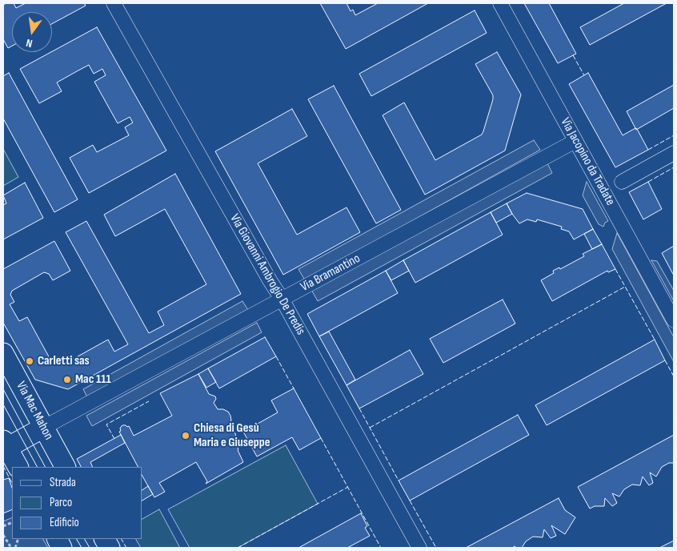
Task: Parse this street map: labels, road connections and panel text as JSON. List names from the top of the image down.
{
  "streets": {
    "main road": ["Via Mac Mahon"],
    "street": ["Via Jacopino da Tradate", "Via Bramantino", "Via Giovanni Ambrogio De Predis"]
  },
  "crossings": [
    ["Via Jacopino da Tradate", "Via Bramantino"],
    ["Via Bramantino", "Via Giovanni Ambrogio De Predis"],
    ["Via Bramantino", "Via Mac Mahon"]
  ],
  "places": ["Carletti sas", "Mac 111", "Chiesa di Gesù Maria e Giuseppe"],
  "legend": ["Strada", "Parco", "Edificio"],
  "north": "bottom"
}
